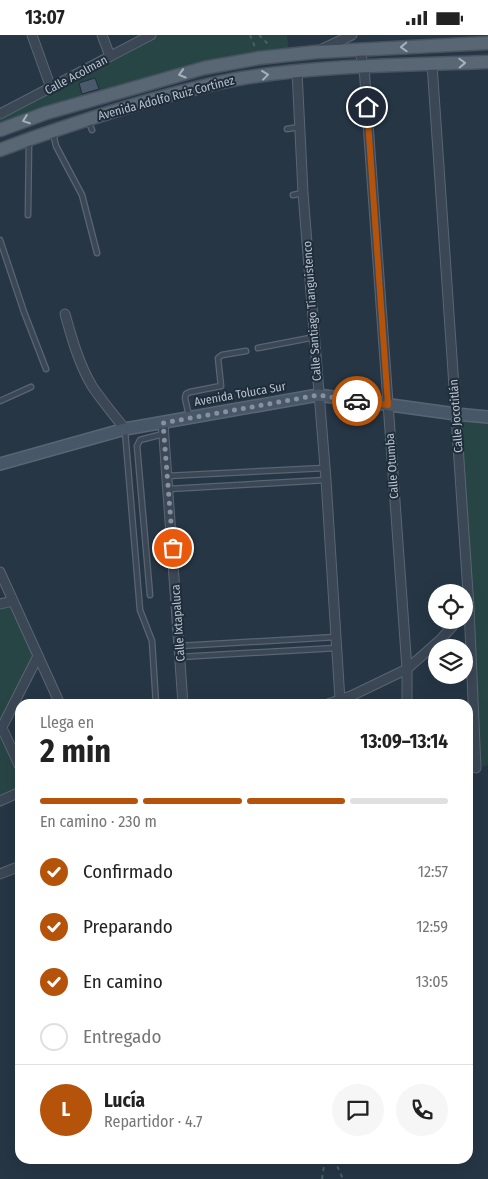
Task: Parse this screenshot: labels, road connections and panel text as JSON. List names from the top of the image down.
{
  "streets": {
    "main road": ["Avenida Adolfo Ruiz Cortinez"],
    "street": [
      "Calle Acolman",
      "Calle Santiago Tianguistenco",
      "Avenida Toluca Sur",
      "Calle Jocotitlán",
      "Calle Otumba",
      "Calle Ixtapaluca"
    ]
  },
  "crossings": [
    ["Avenida Adolfo Ruiz Cortinez", "Calle Santiago Tianguistenco"],
    ["Avenida Adolfo Ruiz Cortinez", "Calle Jocotitlán"],
    ["Avenida Adolfo Ruiz Cortinez", "Calle Otumba"],
    ["Calle Santiago Tianguistenco", "Avenida Toluca Sur"],
    ["Avenida Toluca Sur", "Calle Jocotitlán"],
    ["Avenida Toluca Sur", "Calle Otumba"],
    ["Avenida Toluca Sur", "Calle Ixtapaluca"]
  ],
  "page": {
    "status": "13:07",
    "heading": ["2 min", "Llega en", "13:09–13:14"],
    "panel": ["Lucía", "Repartidor · 4.7"],
    "bar": "En camino · 230 m",
    "list": [
      ["Confirmado", "12:57"],
      ["Preparando", "12:59"],
      ["En camino", "13:05"],
      "Entregado"
    ],
    "round": "L"
  }
}
